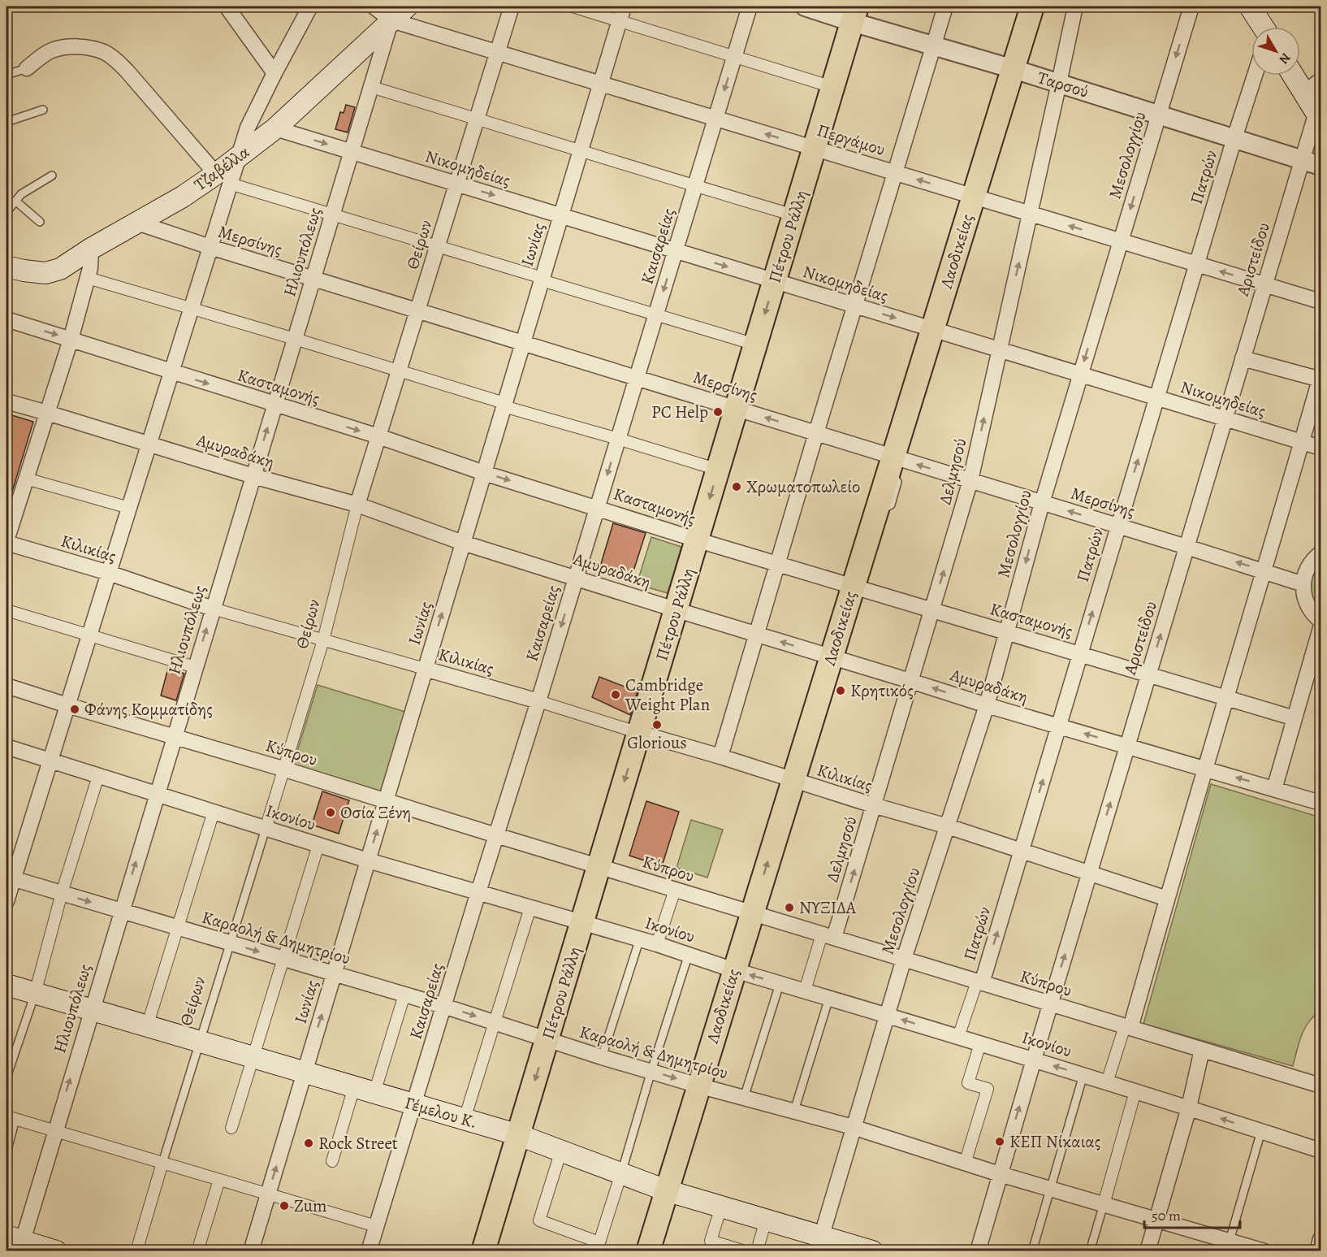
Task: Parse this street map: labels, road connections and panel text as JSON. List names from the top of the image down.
{
  "streets": {
    "main road": [
      "Τζαβέλλα",
      "Πέτρου Ράλλη",
      "Λαοδικείας",
      "Γέμελου Κ."
    ],
    "street": [
      "Ταρσού",
      "Περγάμου",
      "Μεσολογγίου",
      "Νικομηδείας",
      "Πατρών",
      "Μερσίνης",
      "Θείρων",
      "Ιωνίας",
      "Καισαρείας",
      "Ηλιουπόλεως",
      "Αριστείδου",
      "Κασταμονής",
      "Αμυραδάκη",
      "Δελμησού",
      "Κιλικίας",
      "Κύπρου",
      "Ικονίου",
      "Καραολή & Δημητρίου"
    ]
  },
  "crossings": [
    ["Ταρσού", "Μεσολογγίου"],
    ["Ταρσού", "Πατρών"],
    ["Ταρσού", "Πέτρου Ράλλη"],
    ["Ταρσού", "Λαοδικείας"],
    ["Ταρσού", "Αριστείδου"],
    ["Ταρσού", "Δελμησού"],
    ["Περγάμου", "Μεσολογγίου"],
    ["Περγάμου", "Τζαβέλλα"],
    ["Περγάμου", "Πατρών"],
    ["Περγάμου", "Πέτρου Ράλλη"],
    ["Περγάμου", "Θείρων"],
    ["Περγάμου", "Ιωνίας"],
    ["Περγάμου", "Καισαρείας"],
    ["Περγάμου", "Λαοδικείας"],
    ["Περγάμου", "Ηλιουπόλεως"],
    ["Περγάμου", "Αριστείδου"],
    ["Περγάμου", "Δελμησού"],
    ["Μεσολογγίου", "Νικομηδείας"],
    ["Μεσολογγίου", "Μερσίνης"],
    ["Μεσολογγίου", "Κασταμονής"],
    ["Μεσολογγίου", "Αμυραδάκη"],
    ["Μεσολογγίου", "Κιλικίας"],
    ["Μεσολογγίου", "Κύπρου"],
    ["Μεσολογγίου", "Ικονίου"],
    ["Μεσολογγίου", "Καραολή & Δημητρίου"],
    ["Μεσολογγίου", "Γέμελου Κ."],
    ["Τζαβέλλα", "Νικομηδείας"],
    ["Τζαβέλλα", "Μερσίνης"],
    ["Τζαβέλλα", "Ηλιουπόλεως"],
    ["Νικομηδείας", "Πατρών"],
    ["Νικομηδείας", "Πέτρου Ράλλη"],
    ["Νικομηδείας", "Θείρων"],
    ["Νικομηδείας", "Ιωνίας"],
    ["Νικομηδείας", "Καισαρείας"],
    ["Νικομηδείας", "Λαοδικείας"],
    ["Νικομηδείας", "Ηλιουπόλεως"],
    ["Νικομηδείας", "Αριστείδου"],
    ["Νικομηδείας", "Δελμησού"],
    ["Πατρών", "Μερσίνης"],
    ["Πατρών", "Κασταμονής"],
    ["Πατρών", "Αμυραδάκη"],
    ["Πατρών", "Κιλικίας"],
    ["Πατρών", "Κύπρου"],
    ["Πέτρου Ράλλη", "Μερσίνης"],
    ["Πέτρου Ράλλη", "Κασταμονής"],
    ["Πέτρου Ράλλη", "Αμυραδάκη"],
    ["Πέτρου Ράλλη", "Κιλικίας"],
    ["Πέτρου Ράλλη", "Κύπρου"],
    ["Πέτρου Ράλλη", "Ικονίου"],
    ["Πέτρου Ράλλη", "Καραολή & Δημητρίου"],
    ["Πέτρου Ράλλη", "Γέμελου Κ."],
    ["Μερσίνης", "Θείρων"],
    ["Μερσίνης", "Ιωνίας"],
    ["Μερσίνης", "Καισαρείας"],
    ["Μερσίνης", "Λαοδικείας"],
    ["Μερσίνης", "Ηλιουπόλεως"],
    ["Μερσίνης", "Αριστείδου"],
    ["Μερσίνης", "Δελμησού"],
    ["Θείρων", "Κασταμονής"],
    ["Θείρων", "Αμυραδάκη"],
    ["Θείρων", "Κιλικίας"],
    ["Θείρων", "Κύπρου"],
    ["Θείρων", "Ικονίου"],
    ["Θείρων", "Καραολή & Δημητρίου"],
    ["Θείρων", "Γέμελου Κ."],
    ["Ιωνίας", "Κασταμονής"],
    ["Ιωνίας", "Αμυραδάκη"],
    ["Ιωνίας", "Κιλικίας"],
    ["Ιωνίας", "Κύπρου"],
    ["Ιωνίας", "Ικονίου"],
    ["Ιωνίας", "Καραολή & Δημητρίου"],
    ["Ιωνίας", "Γέμελου Κ."],
    ["Καισαρείας", "Κασταμονής"],
    ["Καισαρείας", "Αμυραδάκη"],
    ["Καισαρείας", "Κιλικίας"],
    ["Καισαρείας", "Κύπρου"],
    ["Καισαρείας", "Ικονίου"],
    ["Καισαρείας", "Καραολή & Δημητρίου"],
    ["Καισαρείας", "Γέμελου Κ."],
    ["Λαοδικείας", "Κασταμονής"],
    ["Λαοδικείας", "Αμυραδάκη"],
    ["Λαοδικείας", "Κιλικίας"],
    ["Λαοδικείας", "Κύπρου"],
    ["Λαοδικείας", "Ικονίου"],
    ["Λαοδικείας", "Καραολή & Δημητρίου"],
    ["Λαοδικείας", "Γέμελου Κ."],
    ["Ηλιουπόλεως", "Κασταμονής"],
    ["Ηλιουπόλεως", "Αμυραδάκη"],
    ["Ηλιουπόλεως", "Κιλικίας"],
    ["Ηλιουπόλεως", "Κύπρου"],
    ["Ηλιουπόλεως", "Ικονίου"],
    ["Ηλιουπόλεως", "Καραολή & Δημητρίου"],
    ["Ηλιουπόλεως", "Γέμελου Κ."],
    ["Αριστείδου", "Κασταμονής"],
    ["Αριστείδου", "Αμυραδάκη"],
    ["Αριστείδου", "Κιλικίας"],
    ["Αριστείδου", "Κύπρου"],
    ["Αριστείδου", "Ικονίου"],
    ["Αριστείδου", "Καραολή & Δημητρίου"],
    ["Κασταμονής", "Δελμησού"],
    ["Αμυραδάκη", "Δελμησού"],
    ["Δελμησού", "Κιλικίας"],
    ["Δελμησού", "Κύπρου"]
  ],
  "one_way": ["Μεσολογγίου", "Πατρών", "Δελμησού"],
  "places": [
    "PC Help",
    "Χρωματοπωλείο",
    "Κρητικός",
    "Cambridge Weight Plan",
    "Φάνης Κομματίδης",
    "Glorious",
    "Οσία Ξένη",
    "ΝΥΞΙΔΑ",
    "ΚΕΠ Νίκαιας",
    "Rock Street",
    "Zum"
  ],
  "scale_bar": "50 m",
  "north": "bottom right"
}
